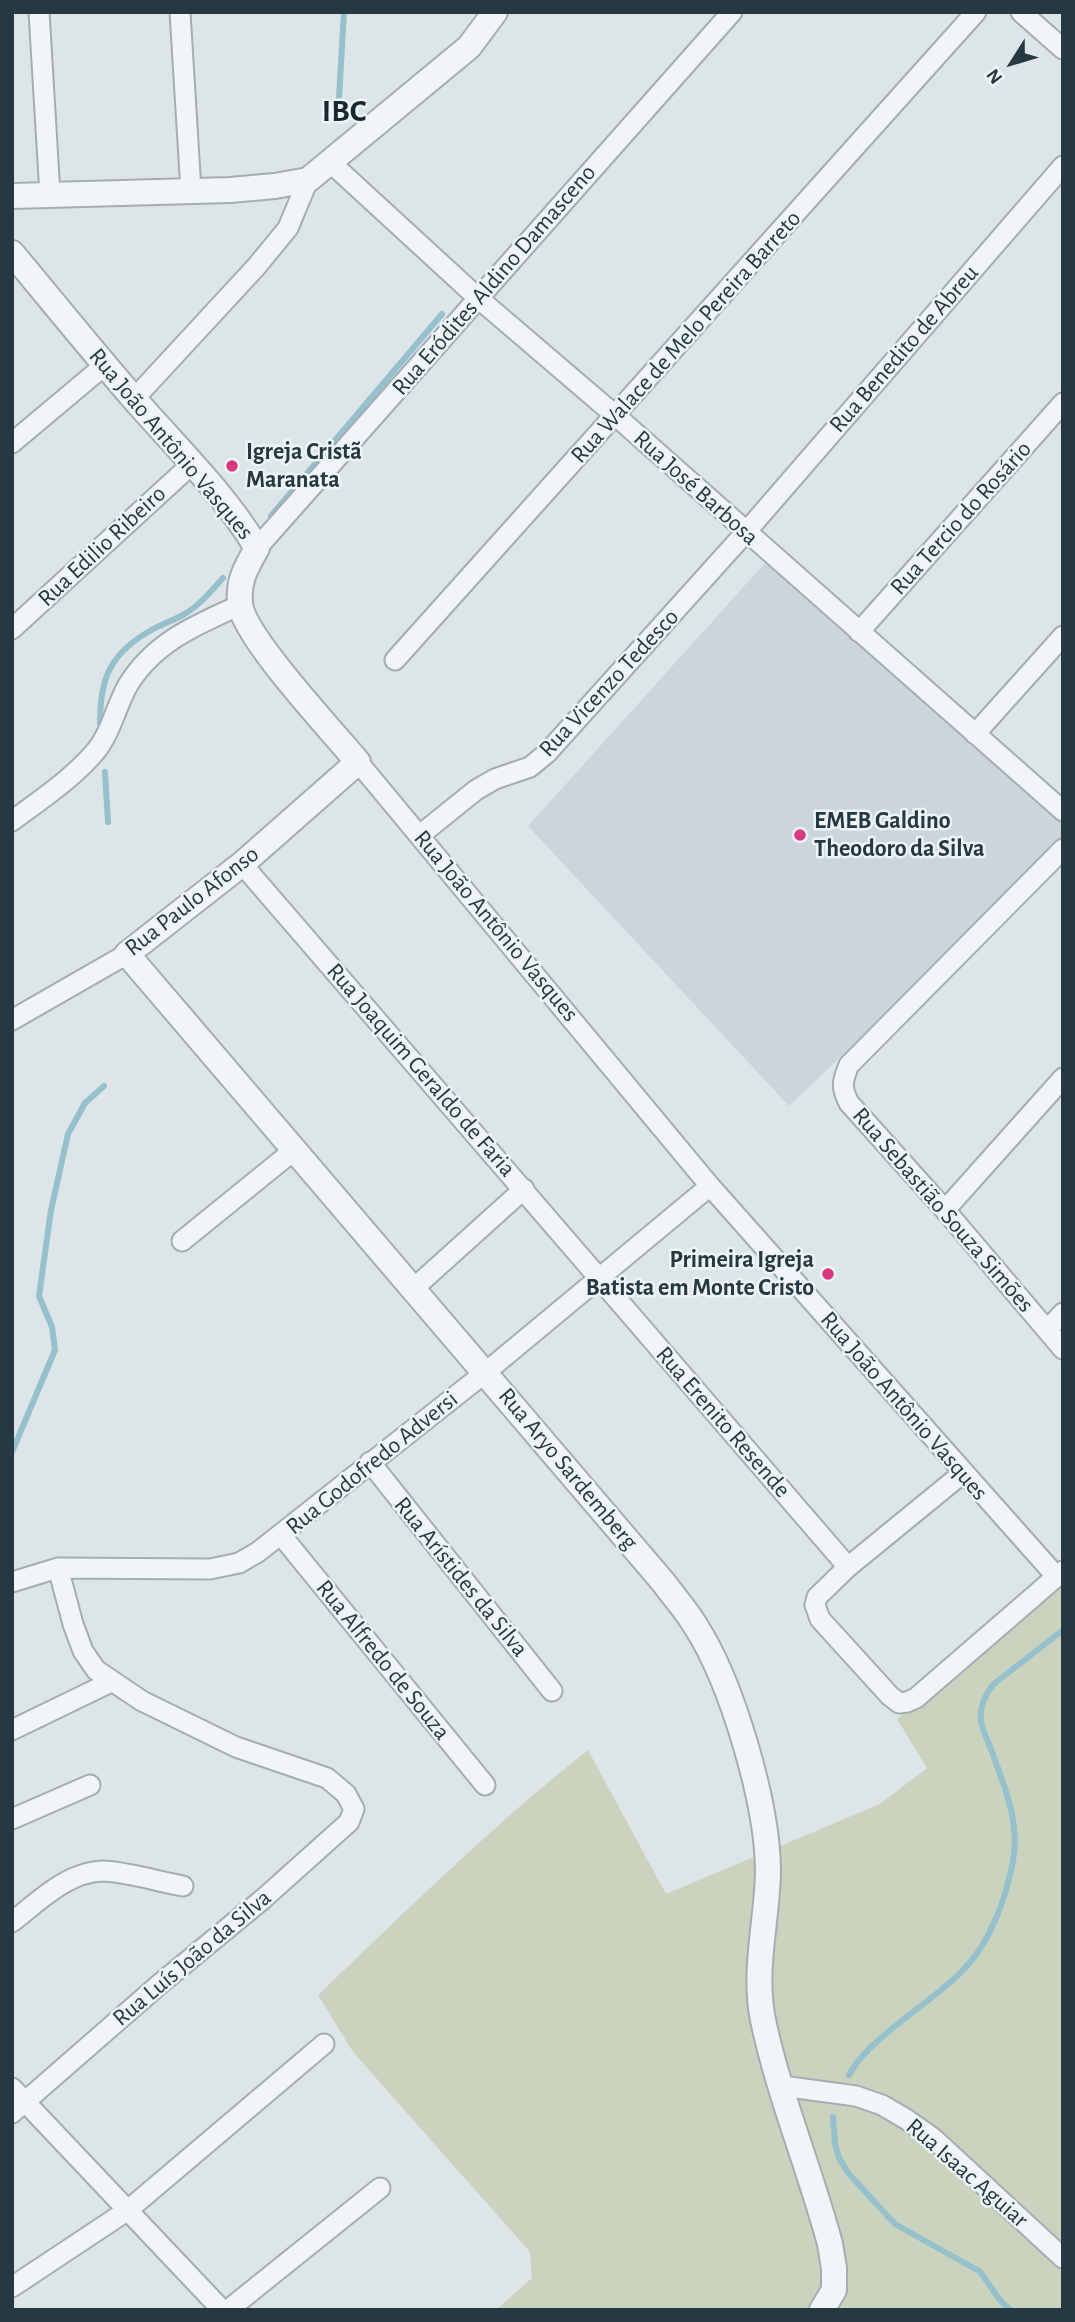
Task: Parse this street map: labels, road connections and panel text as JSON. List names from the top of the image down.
{
  "streets": {
    "street": [
      "Rua Eródites Aldino Damasceno",
      "Rua Walace de Melo Pereira Barreto",
      "Rua Benedito de Abreu",
      "Rua João Antônio Vasques",
      "Rua José Barbosa",
      "Rua Tercio do Rosário",
      "Rua Edilio Ribeiro",
      "Rua Vicenzo Tedesco",
      "Rua Paulo Afonso",
      "Rua Joaquim Geraldo de Faria",
      "Rua Sebastião Souza Simões",
      "Rua Erenito Resende",
      "Rua Godofredo Adversi",
      "Rua Aryo Sardemberg",
      "Rua Arístides da Silva",
      "Rua Alfredo de Souza",
      "Rua Luís João da Silva",
      "Rua Isaac Aguiar"
    ]
  },
  "crossings": [
    ["Rua Eródites Aldino Damasceno", "Rua João Antônio Vasques"],
    ["Rua Eródites Aldino Damasceno", "Rua José Barbosa"],
    ["Rua Walace de Melo Pereira Barreto", "Rua José Barbosa"],
    ["Rua Benedito de Abreu", "Rua José Barbosa"],
    ["Rua Benedito de Abreu", "Rua Vicenzo Tedesco"],
    ["Rua João Antônio Vasques", "Rua Edilio Ribeiro"],
    ["Rua João Antônio Vasques", "Rua Vicenzo Tedesco"],
    ["Rua João Antônio Vasques", "Rua Paulo Afonso"],
    ["Rua João Antônio Vasques", "Rua Godofredo Adversi"],
    ["Rua José Barbosa", "Rua Tercio do Rosário"],
    ["Rua José Barbosa", "Rua Vicenzo Tedesco"],
    ["Rua Paulo Afonso", "Rua Joaquim Geraldo de Faria"],
    ["Rua Paulo Afonso", "Rua Aryo Sardemberg"],
    ["Rua Joaquim Geraldo de Faria", "Rua Erenito Resende"],
    ["Rua Joaquim Geraldo de Faria", "Rua Godofredo Adversi"],
    ["Rua Erenito Resende", "Rua Godofredo Adversi"],
    ["Rua Godofredo Adversi", "Rua Aryo Sardemberg"],
    ["Rua Godofredo Adversi", "Rua Arístides da Silva"],
    ["Rua Godofredo Adversi", "Rua Alfredo de Souza"],
    ["Rua Aryo Sardemberg", "Rua Isaac Aguiar"]
  ],
  "districts": ["IBC"],
  "places": ["Igreja Cristã Maranata", "EMEB Galdino Theodoro da Silva", "Primeira Igreja Batista em Monte Cristo"],
  "north": "bottom left"
}
